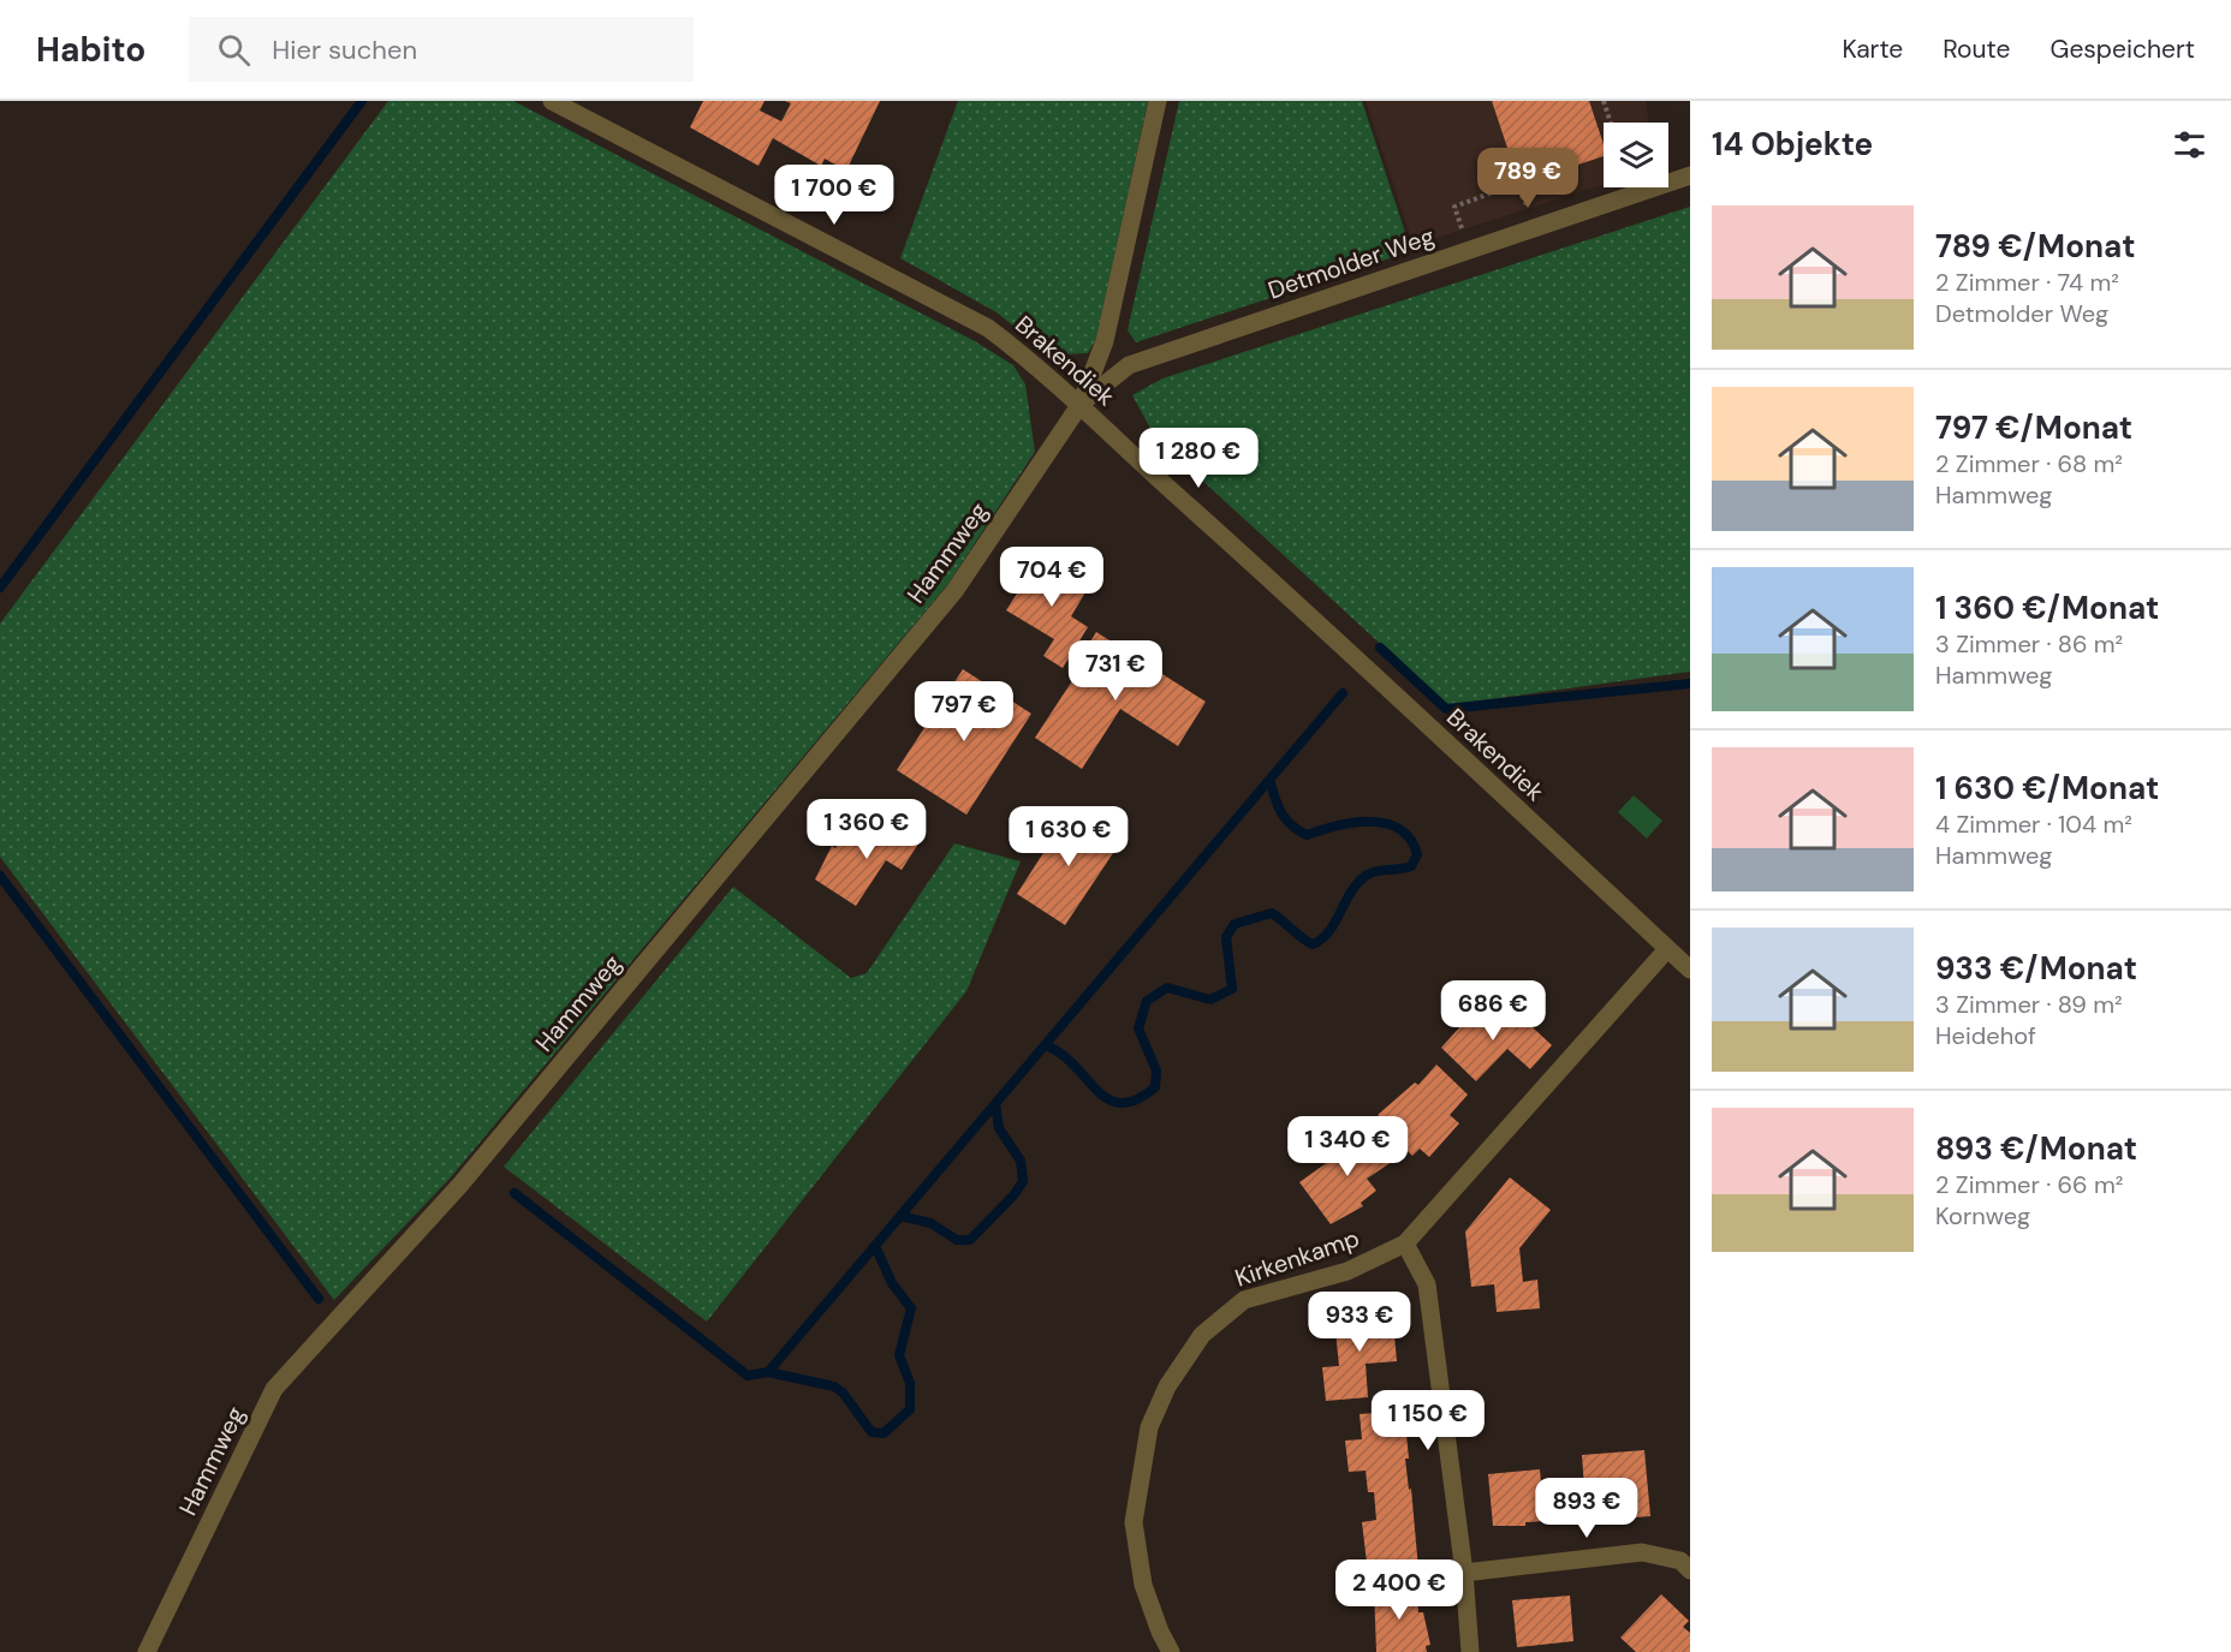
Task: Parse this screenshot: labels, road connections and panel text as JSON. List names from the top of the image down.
{
  "streets": {
    "street": [
      "Detmolder Weg",
      "Brakendiek",
      "Hammweg",
      "Kirkenkamp"
    ]
  },
  "crossings": [
    ["Detmolder Weg", "Brakendiek"],
    ["Detmolder Weg", "Hammweg"],
    ["Brakendiek", "Hammweg"],
    ["Brakendiek", "Kirkenkamp"]
  ],
  "page": {
    "header": "Habito",
    "search": "Hier suchen",
    "nav": ["Karte", "Route", "Gespeichert"],
    "heading": "14 Objekte",
    "price": [
      "789 €",
      "1 700 €",
      "1 280 €",
      "704 €",
      "731 €",
      "797 €",
      "1 360 €",
      "1 630 €",
      "686 €",
      "1 340 €",
      "933 €",
      "1 150 €",
      "893 €",
      "2 400 €"
    ],
    "list": [
      {
        "name": "789 €/Monat",
        "note": "2 Zimmer · 74 m² · Detmolder Weg"
      },
      {
        "name": "797 €/Monat",
        "note": "2 Zimmer · 68 m² · Hammweg"
      },
      {
        "name": "1 360 €/Monat",
        "note": "3 Zimmer · 86 m² · Hammweg"
      },
      {
        "name": "1 630 €/Monat",
        "note": "4 Zimmer · 104 m² · Hammweg"
      },
      {
        "name": "933 €/Monat",
        "note": "3 Zimmer · 89 m² · Heidehof"
      },
      {
        "name": "893 €/Monat",
        "note": "2 Zimmer · 66 m² · Kornweg"
      }
    ]
  }
}
